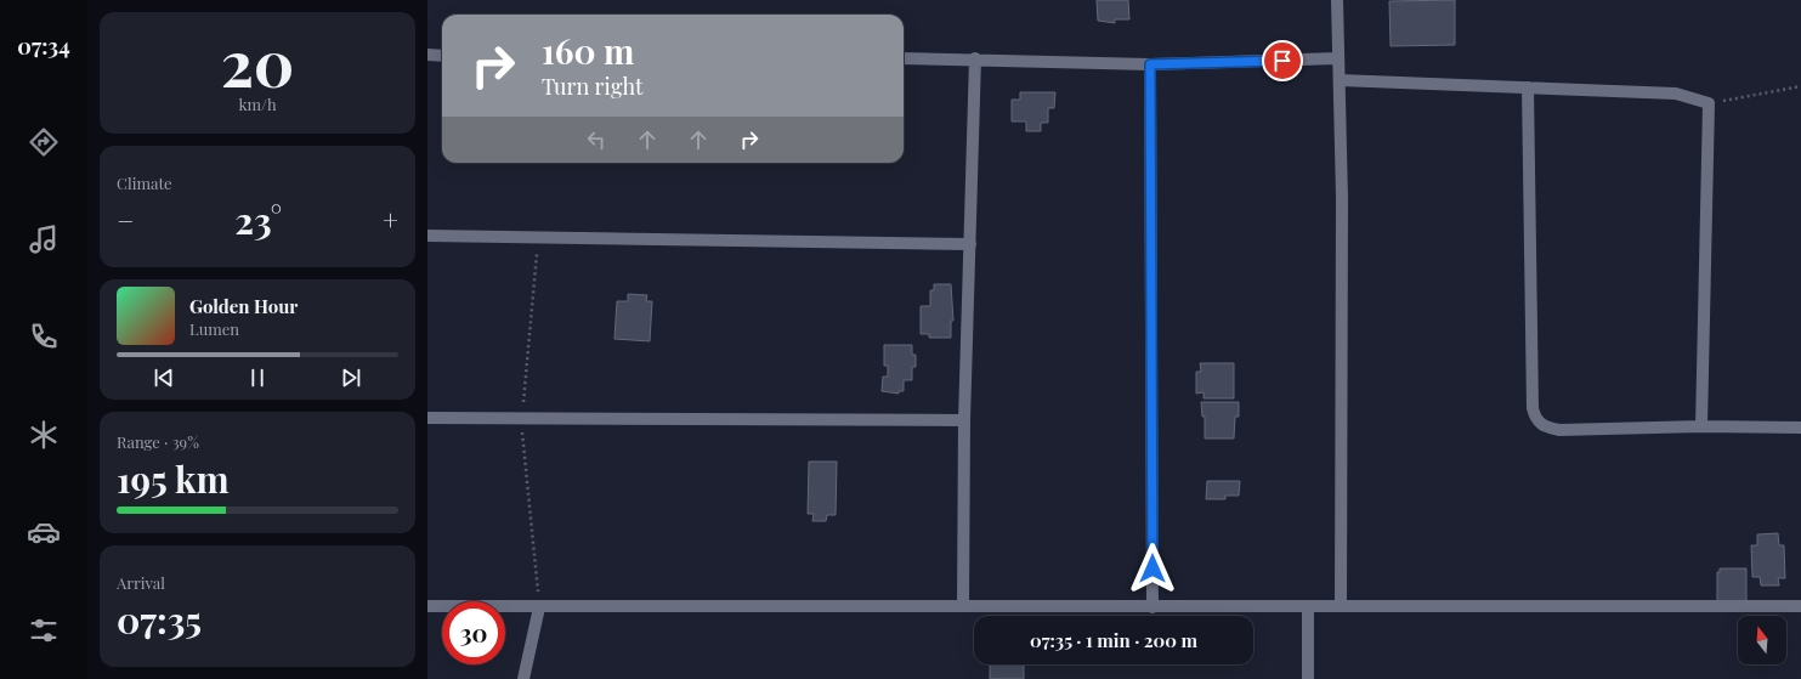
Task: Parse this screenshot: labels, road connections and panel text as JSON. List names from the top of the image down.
{
  "north": "top",
  "page": {
    "tabs": "07:34",
    "tile": [
      ["20", "km/h"],
      "Climate",
      ["Range · 39%", "195 km"],
      ["Arrival", "07:35"]
    ],
    "turn": ["160 m", "Turn right"],
    "heat": ["−", "23°", "+"],
    "song": ["Golden Hour", "Lumen"],
    "limit": "30",
    "trip": "07:35 · 1 min · 200 m"
  }
}
